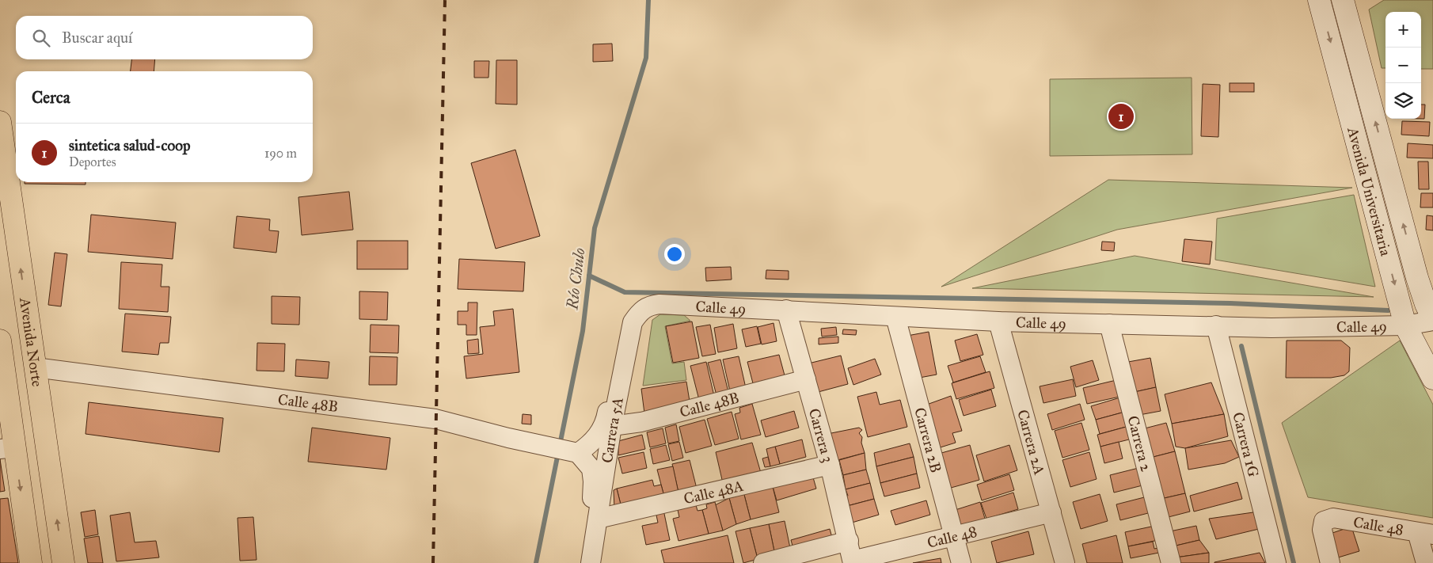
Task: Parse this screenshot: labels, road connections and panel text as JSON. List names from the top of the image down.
{
  "streets": {
    "main road": ["Avenida Universitaria", "Avenida Norte"],
    "street": [
      "Calle 49",
      "Calle 48B",
      "Carrera 5A",
      "Carrera 3",
      "Carrera 2B",
      "Carrera 2A",
      "Carrera 2",
      "Carrera 1G",
      "Calle 48A",
      "Calle 48"
    ]
  },
  "crossings": [
    ["Avenida Universitaria", "Calle 49"],
    ["Calle 49", "Carrera 5A"],
    ["Calle 49", "Carrera 3"],
    ["Calle 49", "Carrera 2B"],
    ["Calle 49", "Carrera 2A"],
    ["Calle 49", "Carrera 2"],
    ["Calle 49", "Carrera 1G"],
    ["Avenida Norte", "Calle 48B"],
    ["Calle 48B", "Carrera 5A"],
    ["Calle 48B", "Carrera 3"],
    ["Carrera 5A", "Calle 48A"],
    ["Carrera 3", "Calle 48A"],
    ["Carrera 3", "Calle 48"],
    ["Carrera 2B", "Calle 48"],
    ["Carrera 2A", "Calle 48"]
  ],
  "water": ["Río Chulo"],
  "page": {
    "map_buttons": ["+", "−"],
    "search": "Buscar aquí",
    "heading": "Cerca",
    "pins": "1",
    "list": [
      {
        "mark": "1",
        "name": "sintetica salud-coop",
        "note": "Deportes",
        "value": "190 m"
      }
    ]
  }
}
